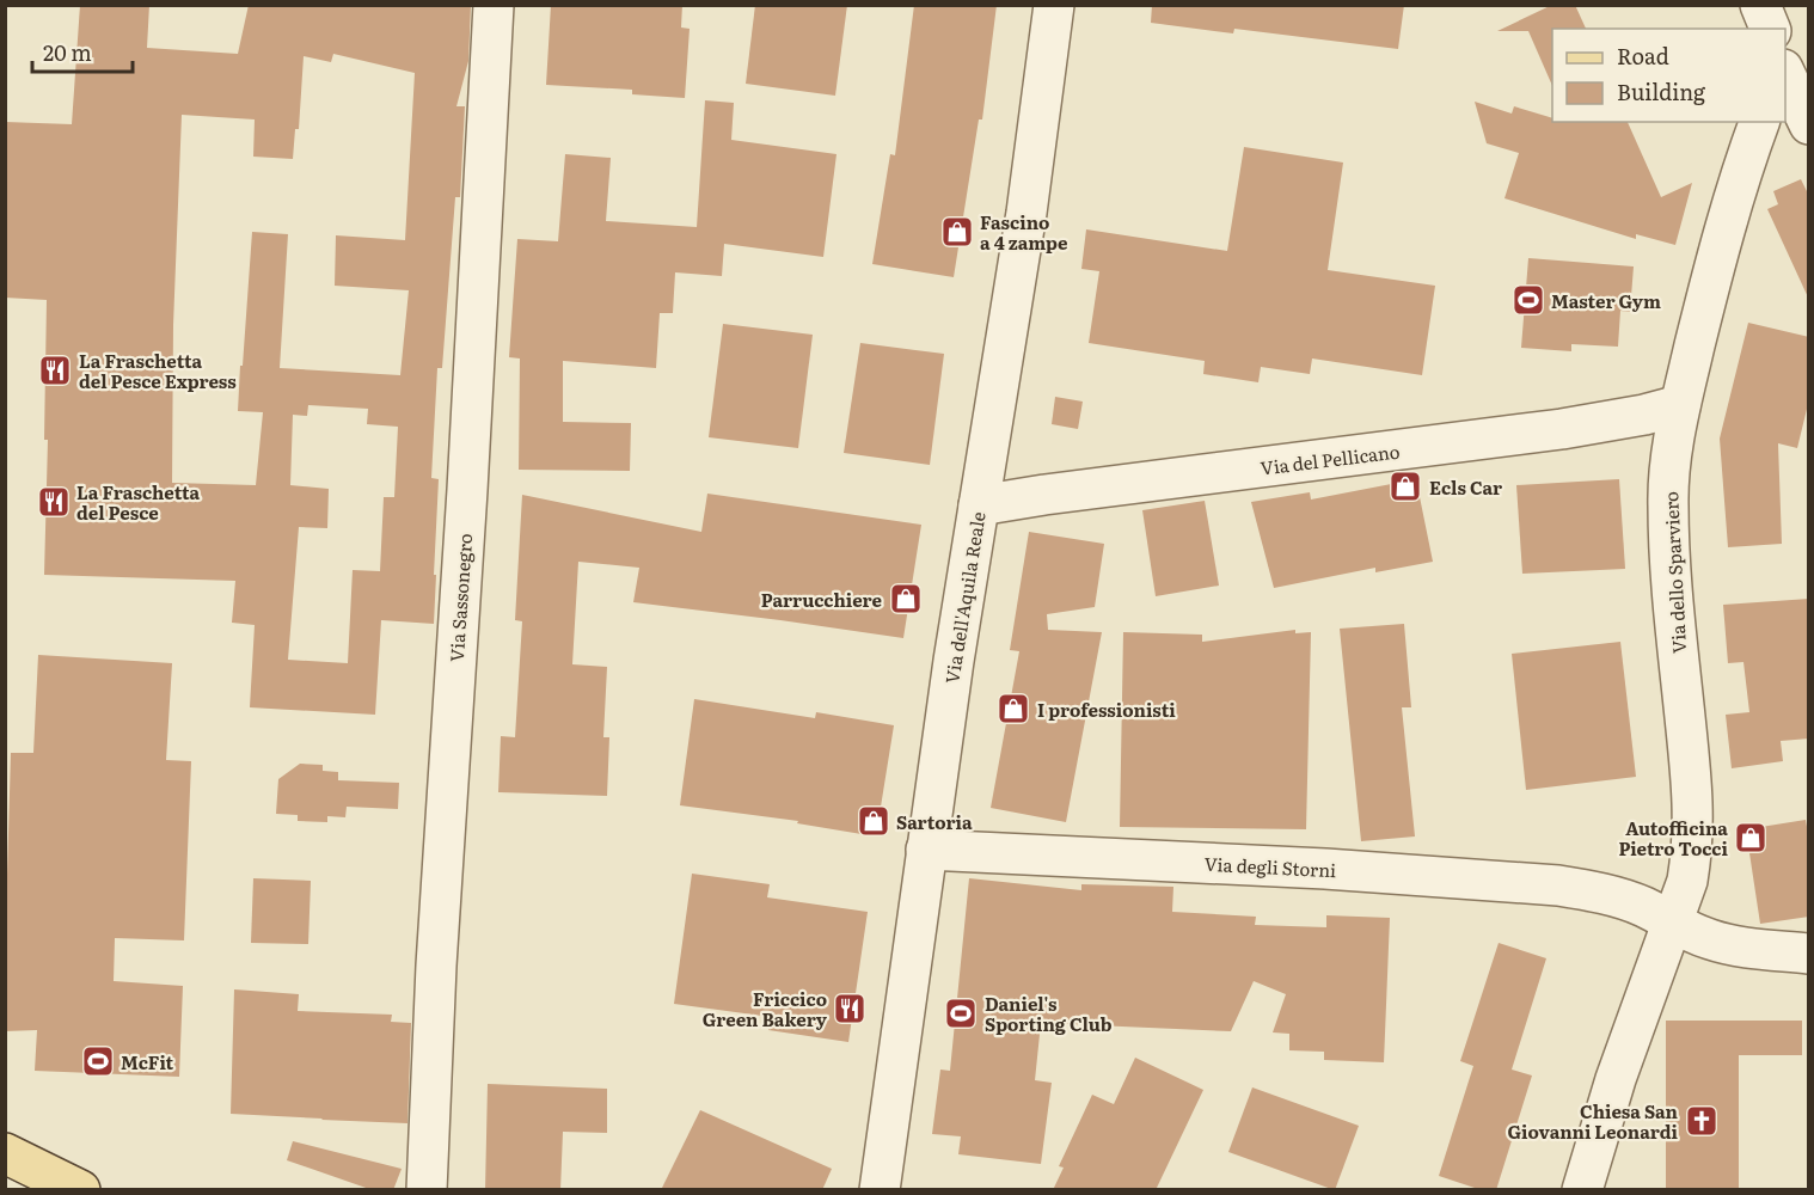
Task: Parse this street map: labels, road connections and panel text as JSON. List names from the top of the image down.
{
  "streets": {
    "street": [
      "Via del Pellicano",
      "Via dello Sparviero",
      "Via Sassonegro",
      "Via dell'Aquila Reale",
      "Via degli Storni"
    ]
  },
  "crossings": [
    ["Via del Pellicano", "Via dello Sparviero"],
    ["Via del Pellicano", "Via dell'Aquila Reale"],
    ["Via dello Sparviero", "Via degli Storni"],
    ["Via dell'Aquila Reale", "Via degli Storni"]
  ],
  "places": {
    "shop": [
      "Fascino a 4 zampe",
      "Ecls Car",
      "Parrucchiere",
      "I professionisti",
      "Sartoria",
      "Autofficina Pietro Tocci"
    ],
    "sports": ["Master Gym", "Daniel's Sporting Club", "McFit"],
    "restaurant": ["La Fraschetta del Pesce Express", "La Fraschetta del Pesce", "Friccico Green Bakery"],
    "church": ["Chiesa San Giovanni Leonardi"]
  },
  "legend": ["Road", "Building"],
  "scale_bar": "20 m"
}
